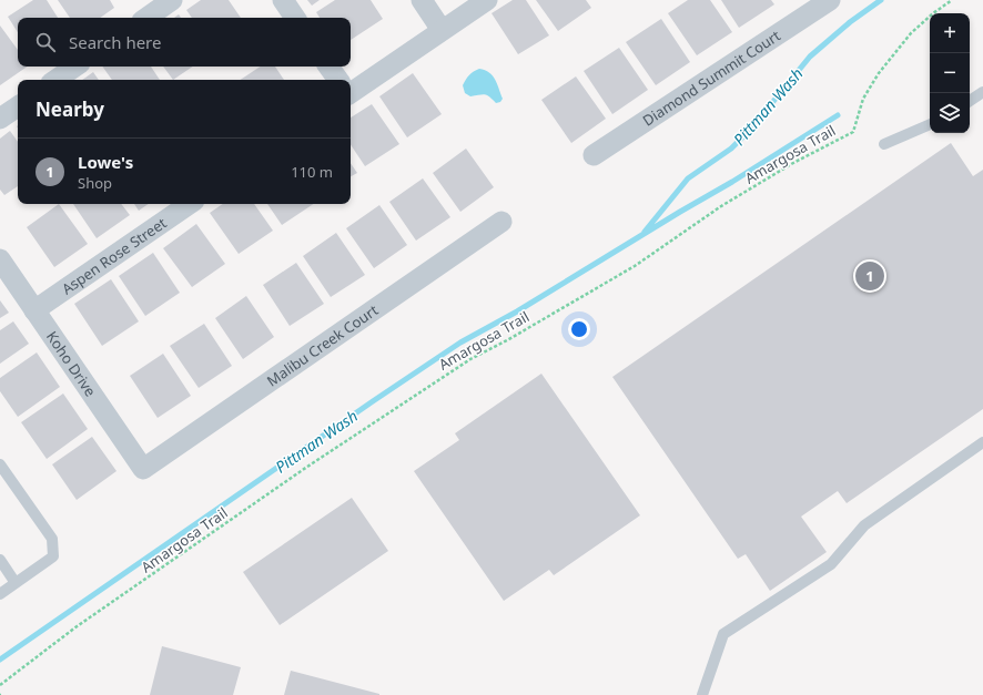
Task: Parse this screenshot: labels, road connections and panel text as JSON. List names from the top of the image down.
{
  "streets": {
    "street": [
      "Diamond Summit Court",
      "Aspen Rose Street",
      "Malibu Creek Court",
      "Koho Drive"
    ],
    "path": ["Amargosa Trail"]
  },
  "crossings": [
    ["Aspen Rose Street", "Koho Drive"],
    ["Malibu Creek Court", "Koho Drive"]
  ],
  "water": ["Pittman Wash"],
  "page": {
    "map_buttons": ["+", "−"],
    "search": "Search here",
    "heading": "Nearby",
    "list": [
      {
        "mark": "1",
        "name": "Lowe's",
        "note": "Shop",
        "value": "110 m"
      }
    ],
    "pins": "1"
  }
}
